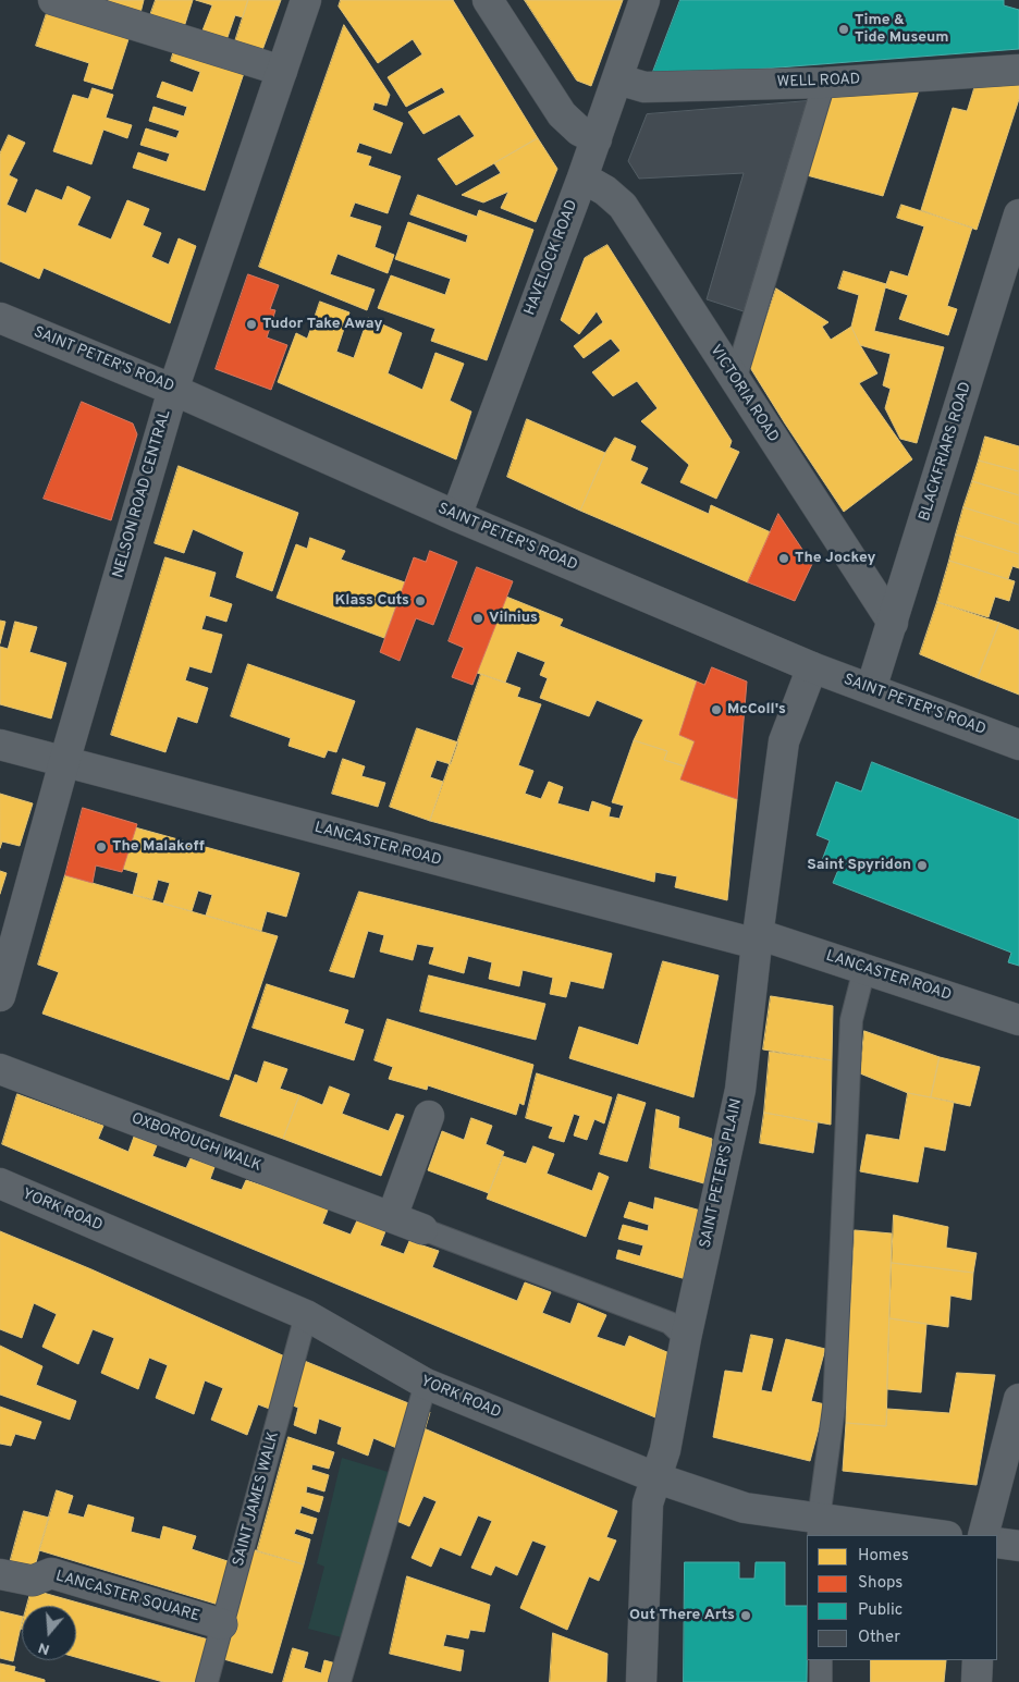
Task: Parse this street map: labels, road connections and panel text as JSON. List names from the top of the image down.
{
  "streets": {
    "street": [
      "WELL ROAD",
      "HAVELOCK ROAD",
      "SAINT PETER'S ROAD",
      "VICTORIA ROAD",
      "BLACKFRIARS ROAD",
      "NELSON ROAD CENTRAL",
      "LANCASTER ROAD",
      "OXBOROUGH WALK",
      "SAINT PETER'S PLAIN",
      "YORK ROAD",
      "LANCASTER SQUARE"
    ],
    "lane": ["SAINT JAMES WALK"]
  },
  "crossings": [
    ["WELL ROAD", "HAVELOCK ROAD"],
    ["HAVELOCK ROAD", "SAINT PETER'S ROAD"],
    ["HAVELOCK ROAD", "VICTORIA ROAD"],
    ["SAINT PETER'S ROAD", "BLACKFRIARS ROAD"],
    ["SAINT PETER'S ROAD", "NELSON ROAD CENTRAL"],
    ["SAINT PETER'S ROAD", "SAINT PETER'S PLAIN"],
    ["VICTORIA ROAD", "BLACKFRIARS ROAD"],
    ["NELSON ROAD CENTRAL", "LANCASTER ROAD"],
    ["LANCASTER ROAD", "SAINT PETER'S PLAIN"],
    ["OXBOROUGH WALK", "SAINT PETER'S PLAIN"],
    ["SAINT PETER'S PLAIN", "YORK ROAD"],
    ["YORK ROAD", "SAINT JAMES WALK"],
    ["SAINT JAMES WALK", "LANCASTER SQUARE"]
  ],
  "places": [
    "Time & Tide Museum",
    "Tudor Take Away",
    "The Jockey",
    "Klass Cuts",
    "Vilnius",
    "McColl's",
    "The Malakoff",
    "Saint Spyridon",
    "Out There Arts"
  ],
  "legend": [
    "Homes",
    "Shops",
    "Public",
    "Other"
  ],
  "north": "bottom"
}
